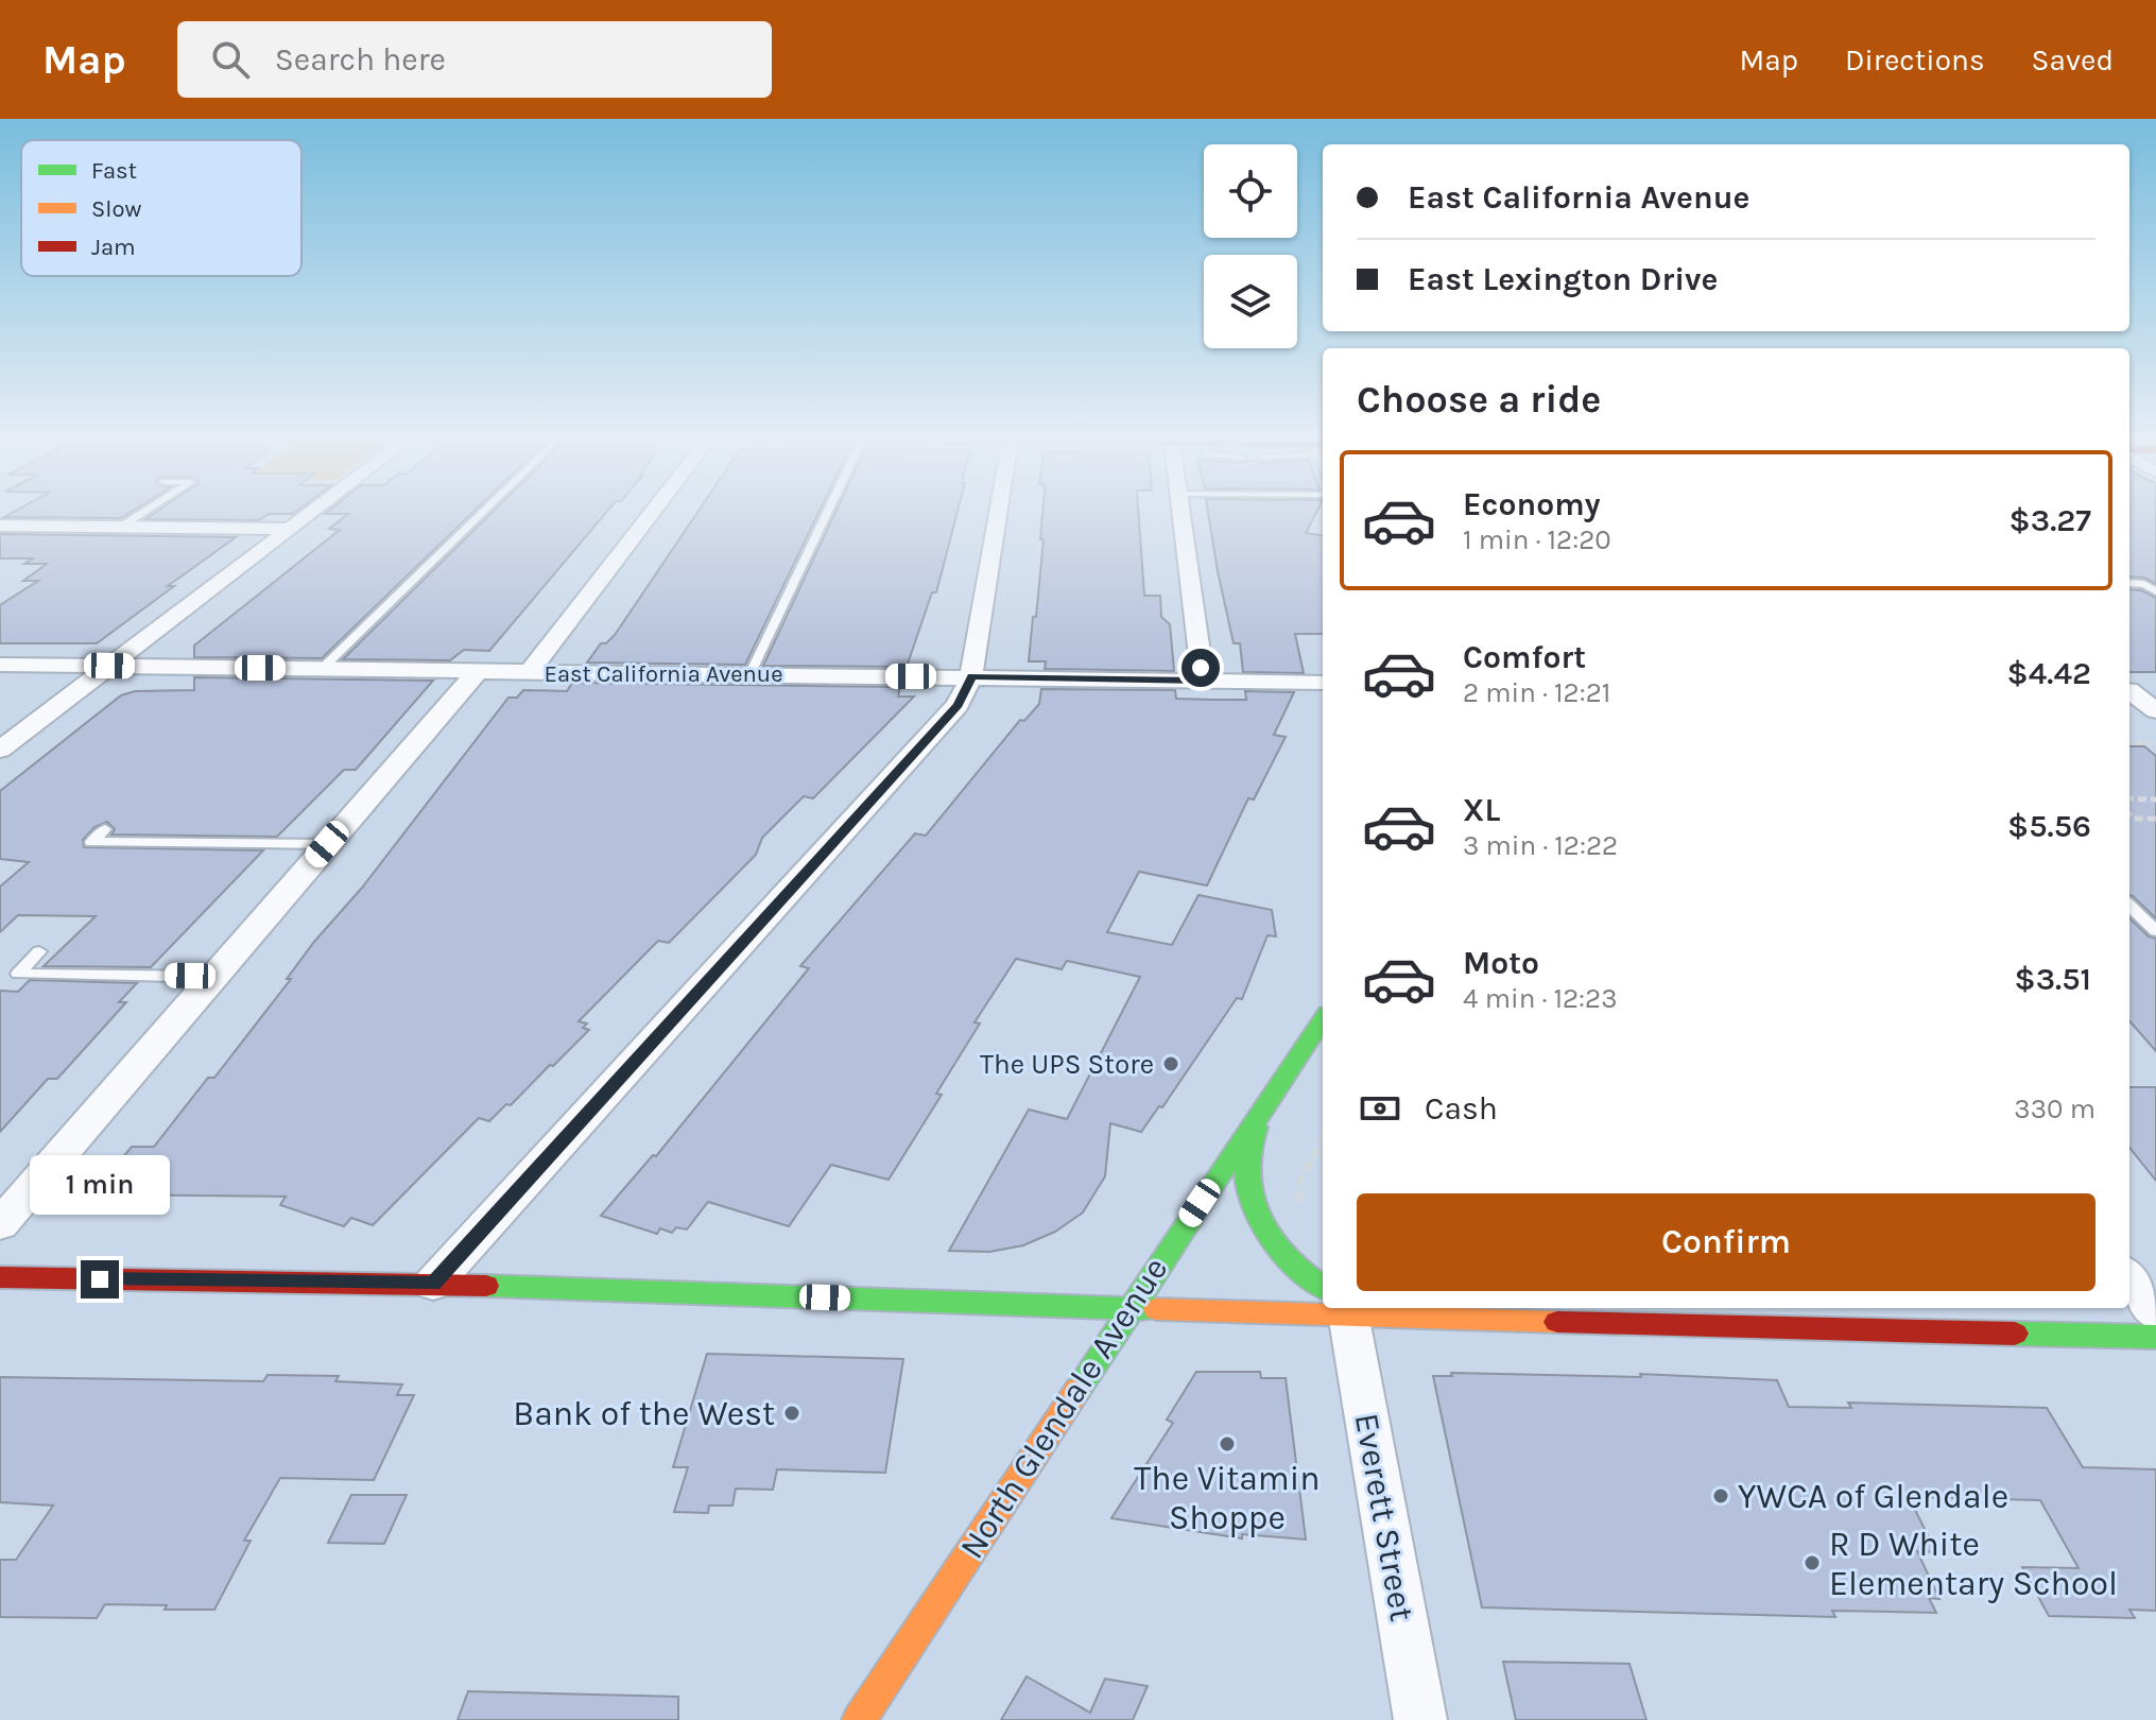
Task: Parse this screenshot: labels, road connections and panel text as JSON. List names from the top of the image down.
{
  "streets": {
    "street": ["East California Avenue", "North Glendale Avenue", "Everett Street"]
  },
  "places": [
    "The UPS Store",
    "Bank of the West",
    "The Vitamin Shoppe",
    "YWCA of Glendale",
    "R D White Elementary School"
  ],
  "legend": ["Fast", "Slow", "Jam"],
  "page": {
    "header": "Map",
    "search": "Search here",
    "nav": ["Map", "Directions", "Saved"],
    "banner": ["East California Avenue", "East Lexington Drive"],
    "heading": "Choose a ride",
    "list": [
      {
        "name": "Economy",
        "note": "1 min · 12:20",
        "value": "$3.27"
      },
      {
        "name": "Comfort",
        "note": "2 min · 12:21",
        "value": "$4.42"
      },
      {
        "name": "XL",
        "note": "3 min · 12:22",
        "value": "$5.56"
      },
      {
        "name": "Moto",
        "note": "4 min · 12:23",
        "value": "$3.51"
      }
    ],
    "pay": ["Cash", "330 m"],
    "bubble": "1 min",
    "buttons": "Confirm"
  }
}
